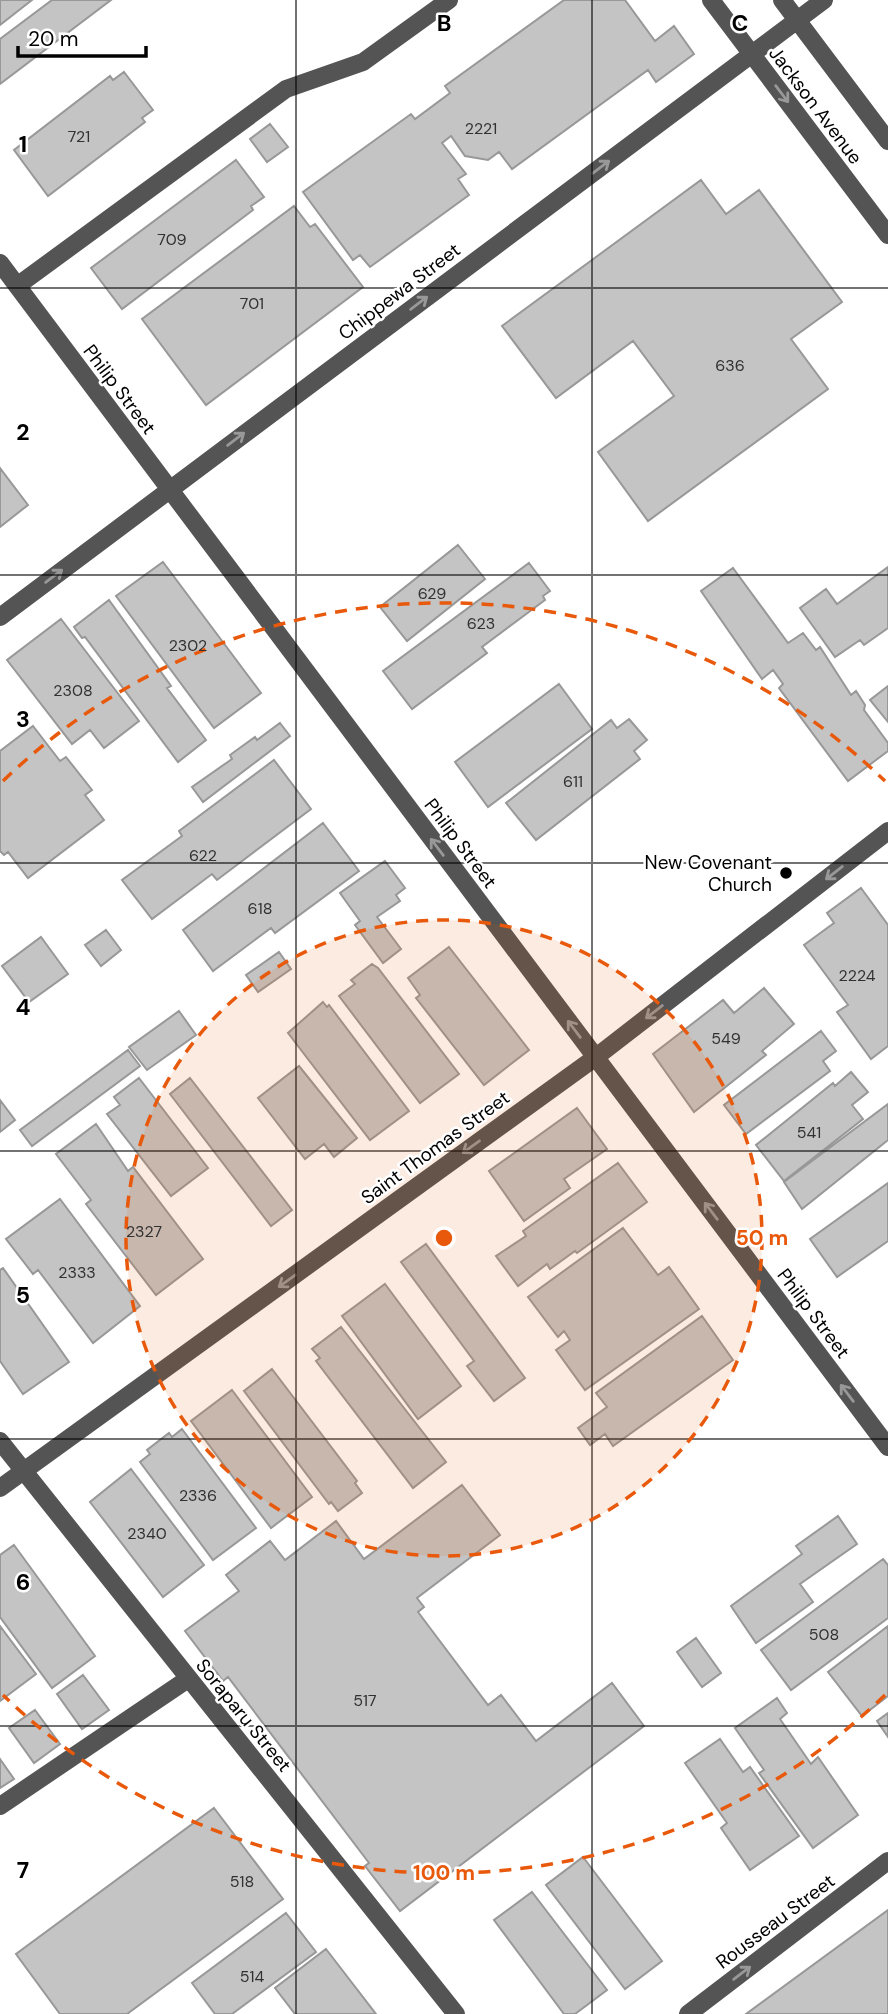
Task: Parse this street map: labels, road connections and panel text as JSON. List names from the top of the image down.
{
  "streets": {
    "street": [
      "Jackson Avenue",
      "Chippewa Street",
      "Philip Street",
      "Saint Thomas Street",
      "Soraparu Street",
      "Rousseau Street"
    ]
  },
  "crossings": [
    ["Jackson Avenue", "Chippewa Street"],
    ["Chippewa Street", "Philip Street"],
    ["Philip Street", "Saint Thomas Street"],
    ["Saint Thomas Street", "Soraparu Street"]
  ],
  "one_way": [
    "Chippewa Street",
    "Philip Street",
    "Saint Thomas Street",
    "Rousseau Street"
  ],
  "places": ["New Covenant Church"],
  "house_numbers": [
    "2221",
    "721",
    "709",
    "701",
    "636",
    "629",
    "623",
    "2302",
    "2308",
    "611",
    "622",
    "618",
    "2224",
    "549",
    "541",
    "2327",
    "2333",
    "2336",
    "2340",
    "508",
    "517",
    "518",
    "514"
  ],
  "scale_bar": "20 m",
  "grid": {
    "columns": ["B", "C"],
    "rows": [
      "1",
      "2",
      "3",
      "4",
      "5",
      "6",
      "7"
    ]
  },
  "rings": ["50 m", "100 m"]
}
